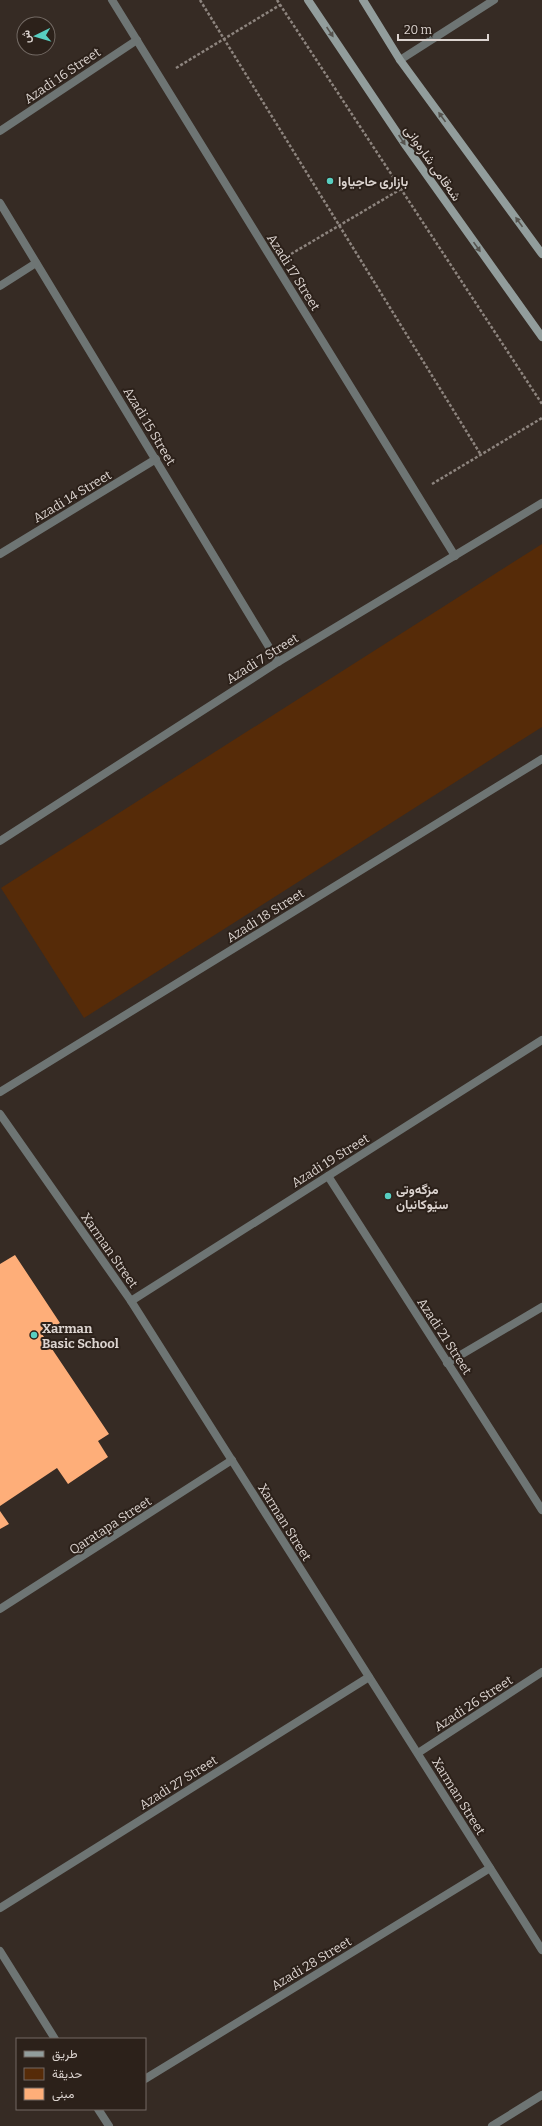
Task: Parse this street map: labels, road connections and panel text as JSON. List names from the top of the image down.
{
  "streets": {
    "main road": ["شەقامی شارەوانی"],
    "street": [
      "Azadi 16 Street",
      "Azadi 17 Street",
      "Azadi 15 Street",
      "Azadi 14 Street",
      "Azadi 7 Street",
      "Azadi 18 Street",
      "Azadi 19 Street",
      "Xarman Street",
      "Azadi 21 Street",
      "Qaratapa Street",
      "Azadi 26 Street",
      "Azadi 27 Street",
      "Azadi 28 Street"
    ]
  },
  "crossings": [
    ["Azadi 16 Street", "Azadi 17 Street"],
    ["Azadi 17 Street", "Azadi 7 Street"],
    ["Azadi 15 Street", "Azadi 14 Street"],
    ["Azadi 15 Street", "Azadi 7 Street"],
    ["Azadi 19 Street", "Xarman Street"],
    ["Azadi 19 Street", "Azadi 21 Street"],
    ["Xarman Street", "Qaratapa Street"],
    ["Xarman Street", "Azadi 26 Street"],
    ["Xarman Street", "Azadi 27 Street"],
    ["Xarman Street", "Azadi 28 Street"]
  ],
  "places": ["بازاری حاجیاوا", "مزگەوتی سێوکانیان", "Xarman Basic School"],
  "legend": ["طريق", "حديقة", "مبنى"],
  "scale_bar": "20 m",
  "north": "left"
}
